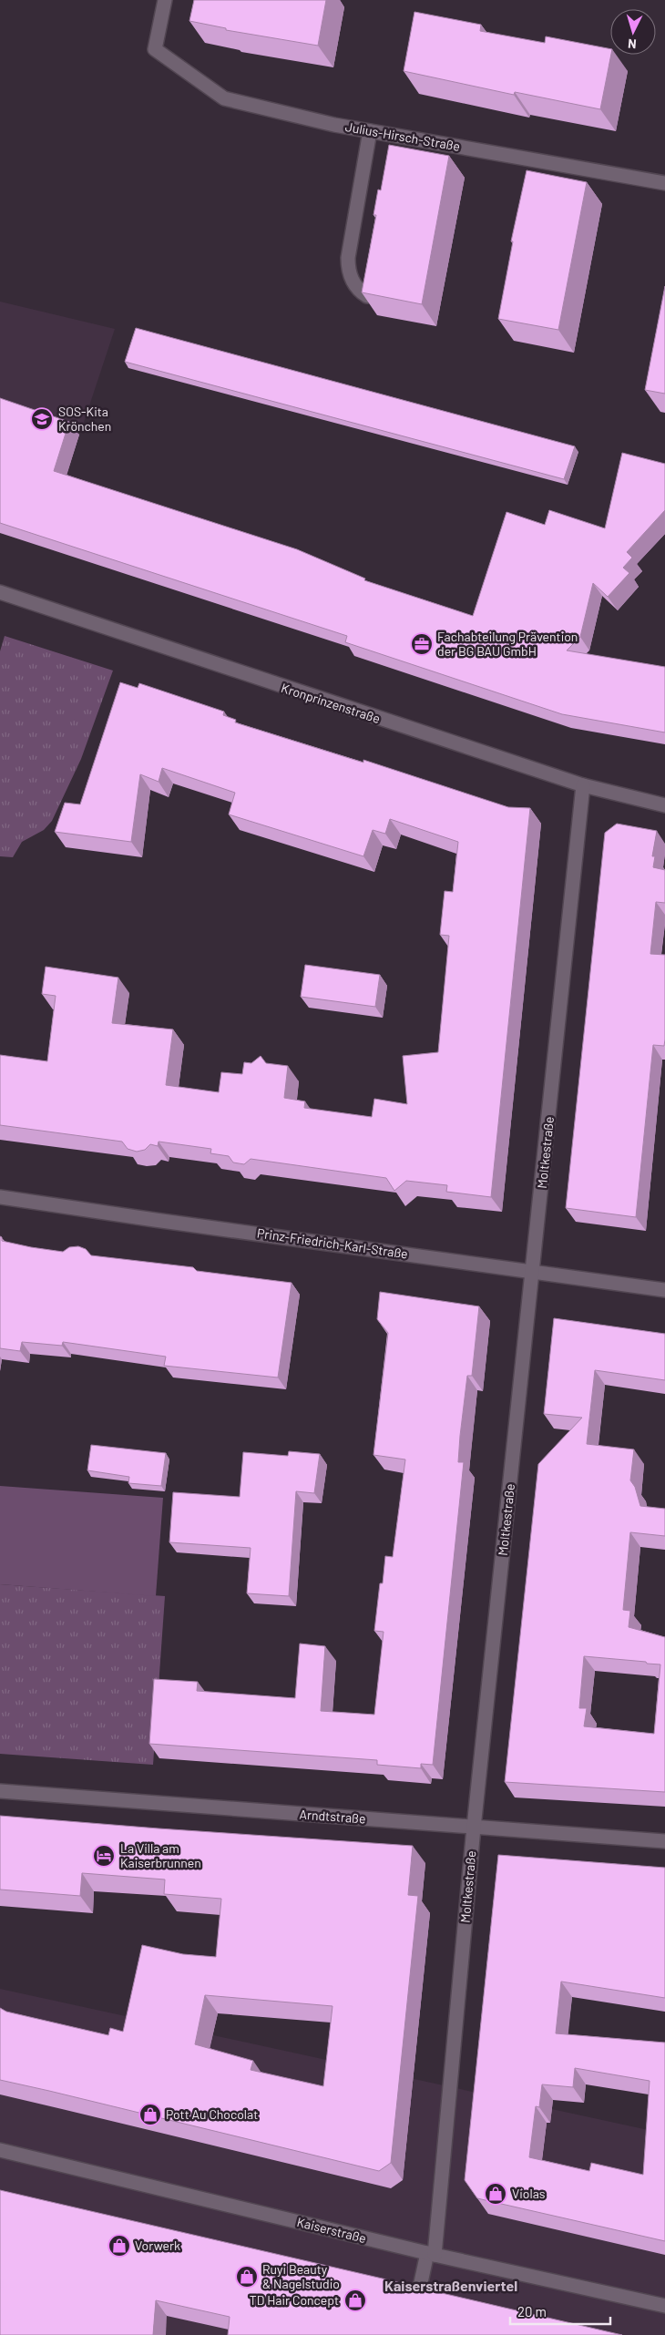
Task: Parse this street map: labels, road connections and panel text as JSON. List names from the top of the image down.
{
  "streets": {
    "street": [
      "Julius-Hirsch-Straße",
      "Kronprinzenstraße",
      "Moltkestraße",
      "Prinz-Friedrich-Karl-Straße",
      "Arndtstraße",
      "Kaiserstraße"
    ]
  },
  "crossings": [
    ["Kronprinzenstraße", "Moltkestraße"],
    ["Moltkestraße", "Prinz-Friedrich-Karl-Straße"],
    ["Moltkestraße", "Arndtstraße"],
    ["Moltkestraße", "Kaiserstraße"]
  ],
  "districts": ["Kaiserstraßenviertel"],
  "places": {
    "school or university": ["SOS-Kita Krönchen"],
    "office": ["Fachabteilung Prävention der BG BAU GmbH"],
    "hotel": ["La Villa am Kaiserbrunnen"],
    "shop": [
      "Pott Au Chocolat",
      "Violas",
      "Vorwerk",
      "Ruyi Beauty & Nagelstudio",
      "TD Hair Concept"
    ]
  },
  "scale_bar": "20 m",
  "north": "bottom"
}
